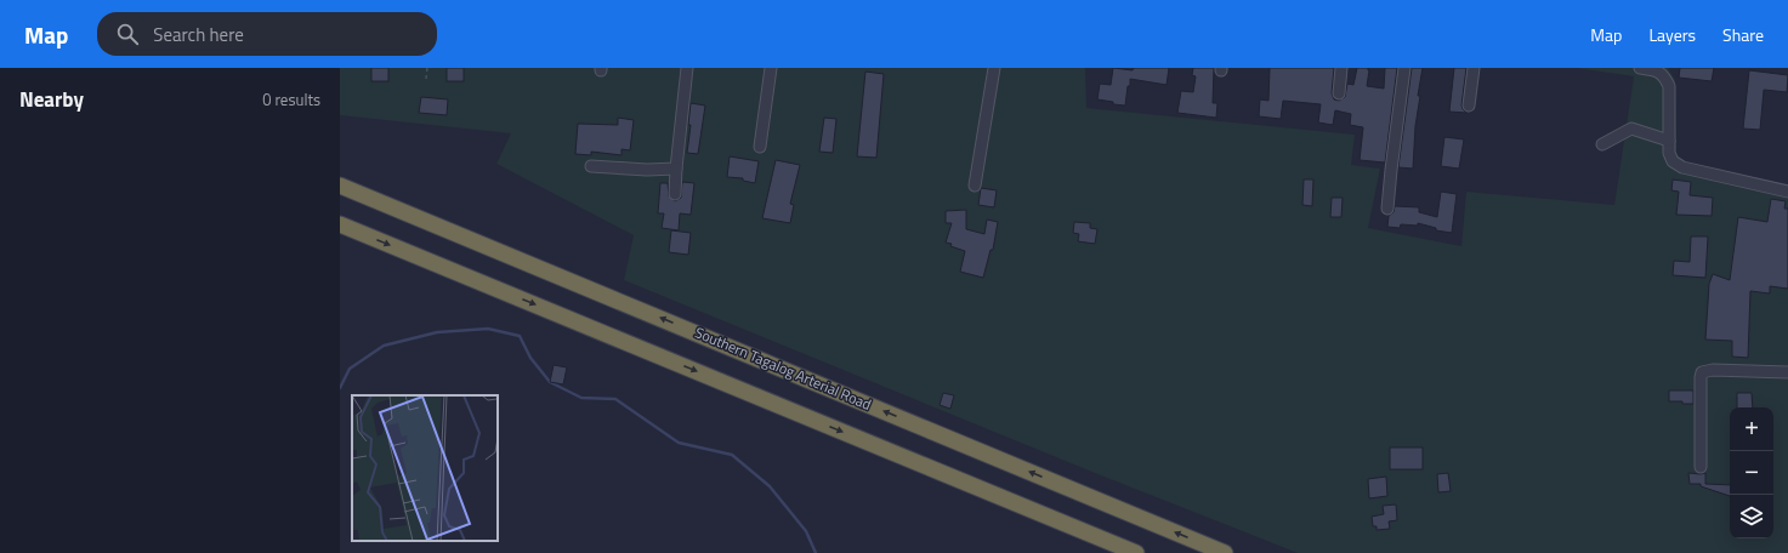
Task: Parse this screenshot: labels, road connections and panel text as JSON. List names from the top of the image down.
{
  "streets": {
    "highway": ["Southern Tagalog Arterial Road"]
  },
  "page": {
    "header": "Map",
    "search": "Search here",
    "nav": ["Map", "Layers", "Share"],
    "heading": ["Nearby", "0 results"],
    "map_buttons": ["+", "−"]
  }
}
